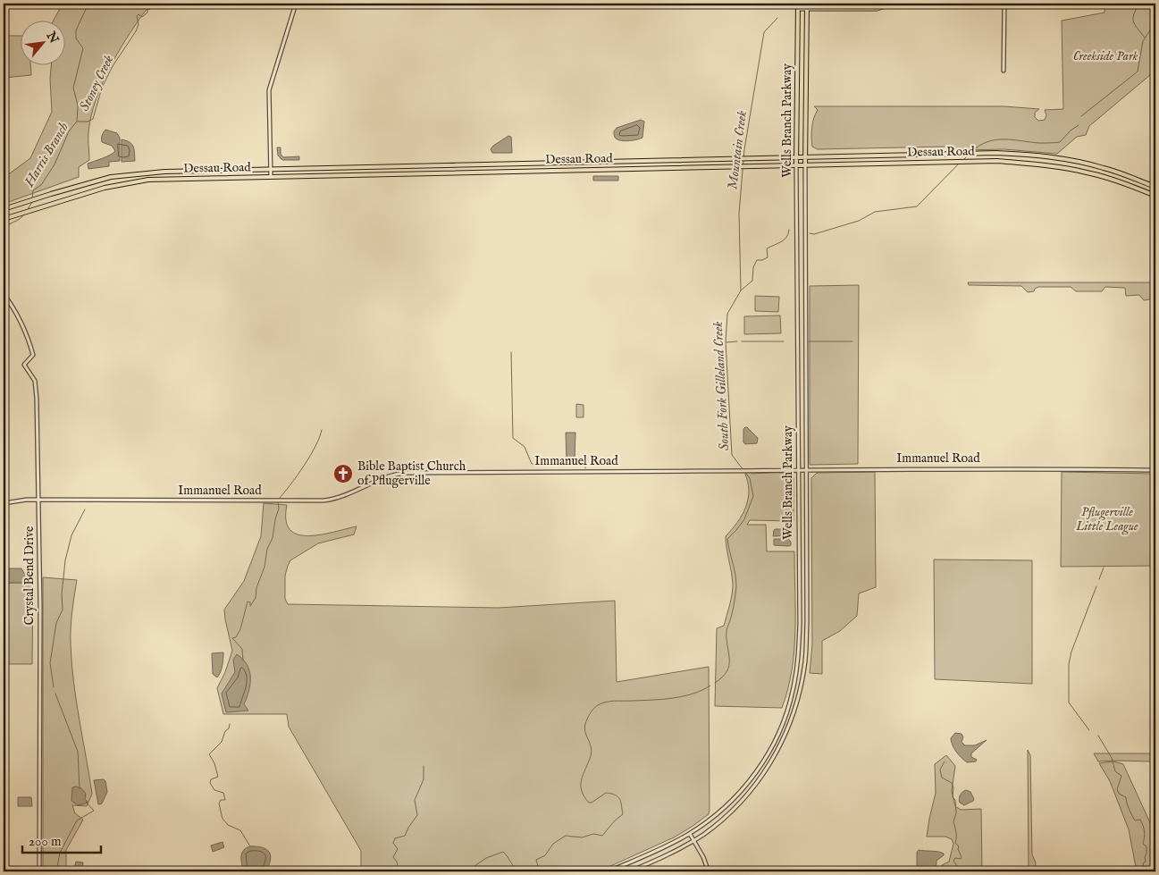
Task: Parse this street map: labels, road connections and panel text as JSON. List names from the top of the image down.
{
  "streets": {
    "main road": ["Wells Branch Parkway", "Dessau Road"],
    "street": ["Immanuel Road", "Crystal Bend Drive"]
  },
  "crossings": [
    ["Wells Branch Parkway", "Dessau Road"],
    ["Wells Branch Parkway", "Immanuel Road"],
    ["Immanuel Road", "Crystal Bend Drive"]
  ],
  "water": [
    "Stoney Creek",
    "Mountain Creek",
    "Harris Branch",
    "South Fork Gilleland Creek"
  ],
  "parks": ["Creekside Park", "Pflugerville Little League"],
  "places": {
    "church": ["Bible Baptist Church of Pflugerville"]
  },
  "scale_bar": "200 m",
  "north": "top right"
}
